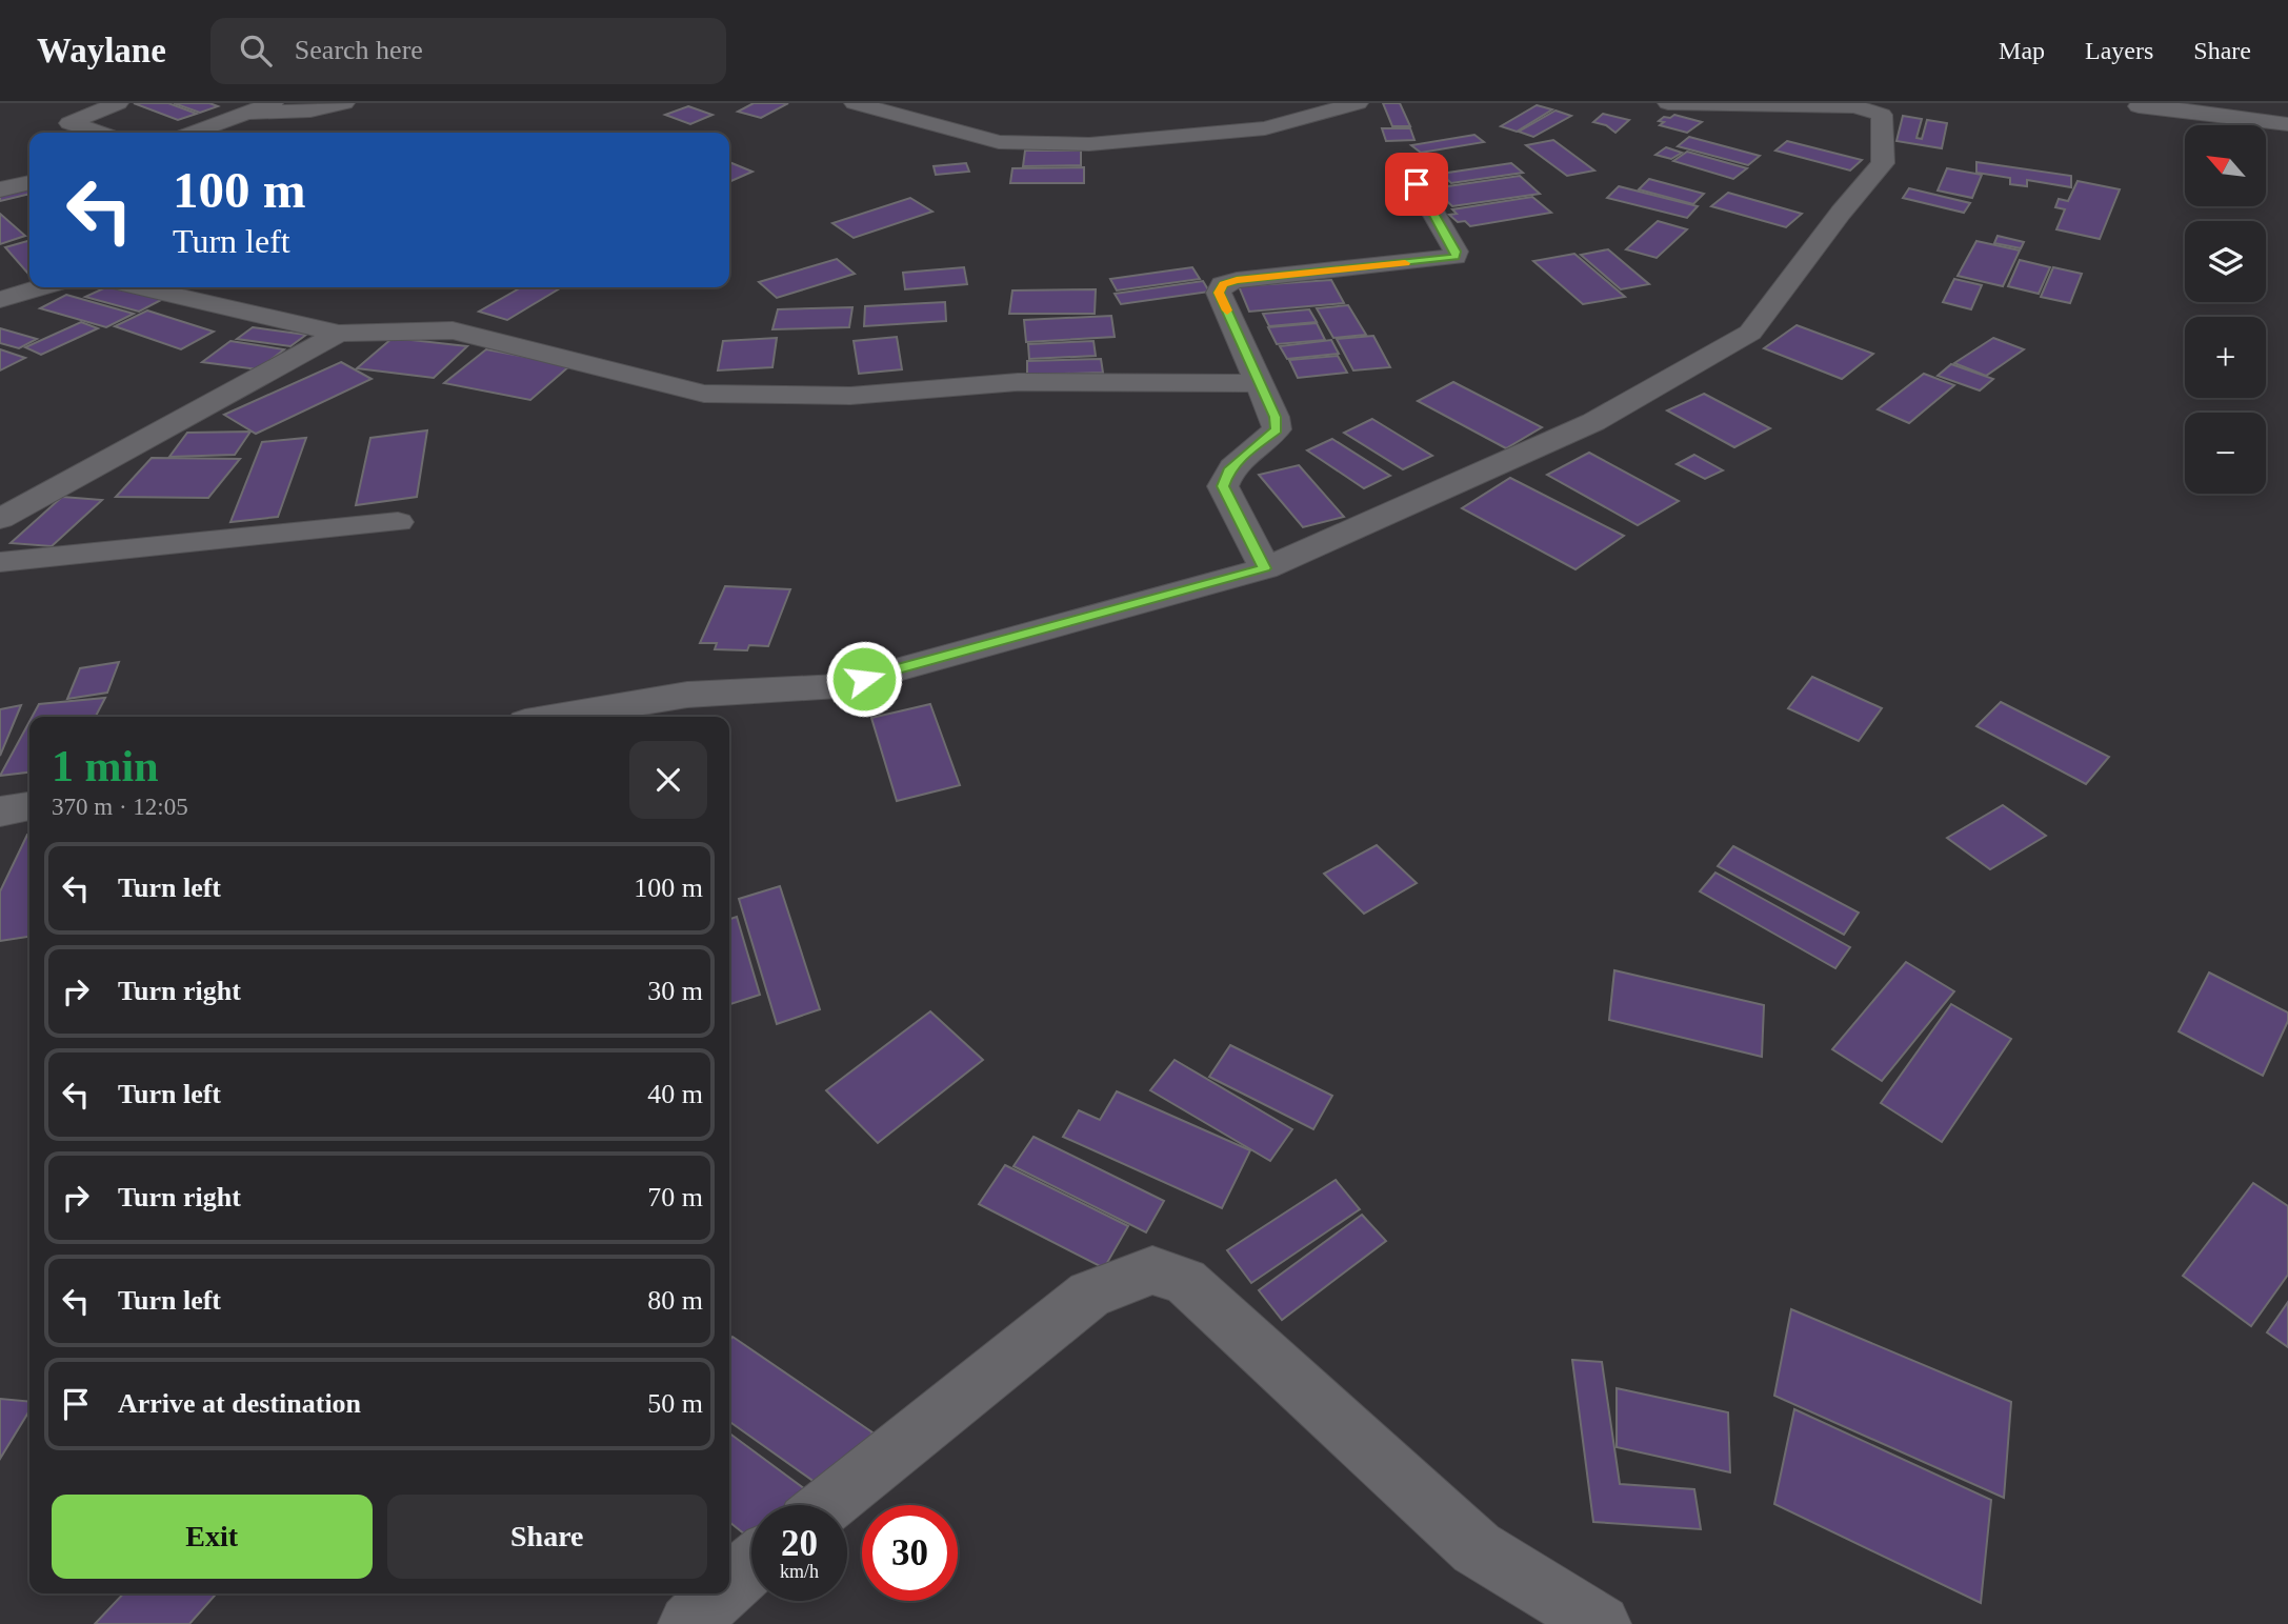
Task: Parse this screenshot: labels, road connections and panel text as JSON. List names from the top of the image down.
{
  "north": "top left",
  "page": {
    "header": "Waylane",
    "search": "Search here",
    "nav": ["Map", "Layers", "Share"],
    "map_buttons": ["+", "−"],
    "turn": ["100 m", "Turn left"],
    "heading": ["1 min", "370 m · 12:05"],
    "list": [
      {
        "name": "Turn left",
        "value": "100 m"
      },
      {
        "name": "Turn right",
        "value": "30 m"
      },
      {
        "name": "Turn left",
        "value": "40 m"
      },
      {
        "name": "Turn right",
        "value": "70 m"
      },
      {
        "name": "Turn left",
        "value": "80 m"
      },
      {
        "name": "Arrive at destination",
        "value": "50 m"
      }
    ],
    "buttons": ["Exit", "Share"],
    "speed": "20 km/h",
    "limit": "30"
  }
}
